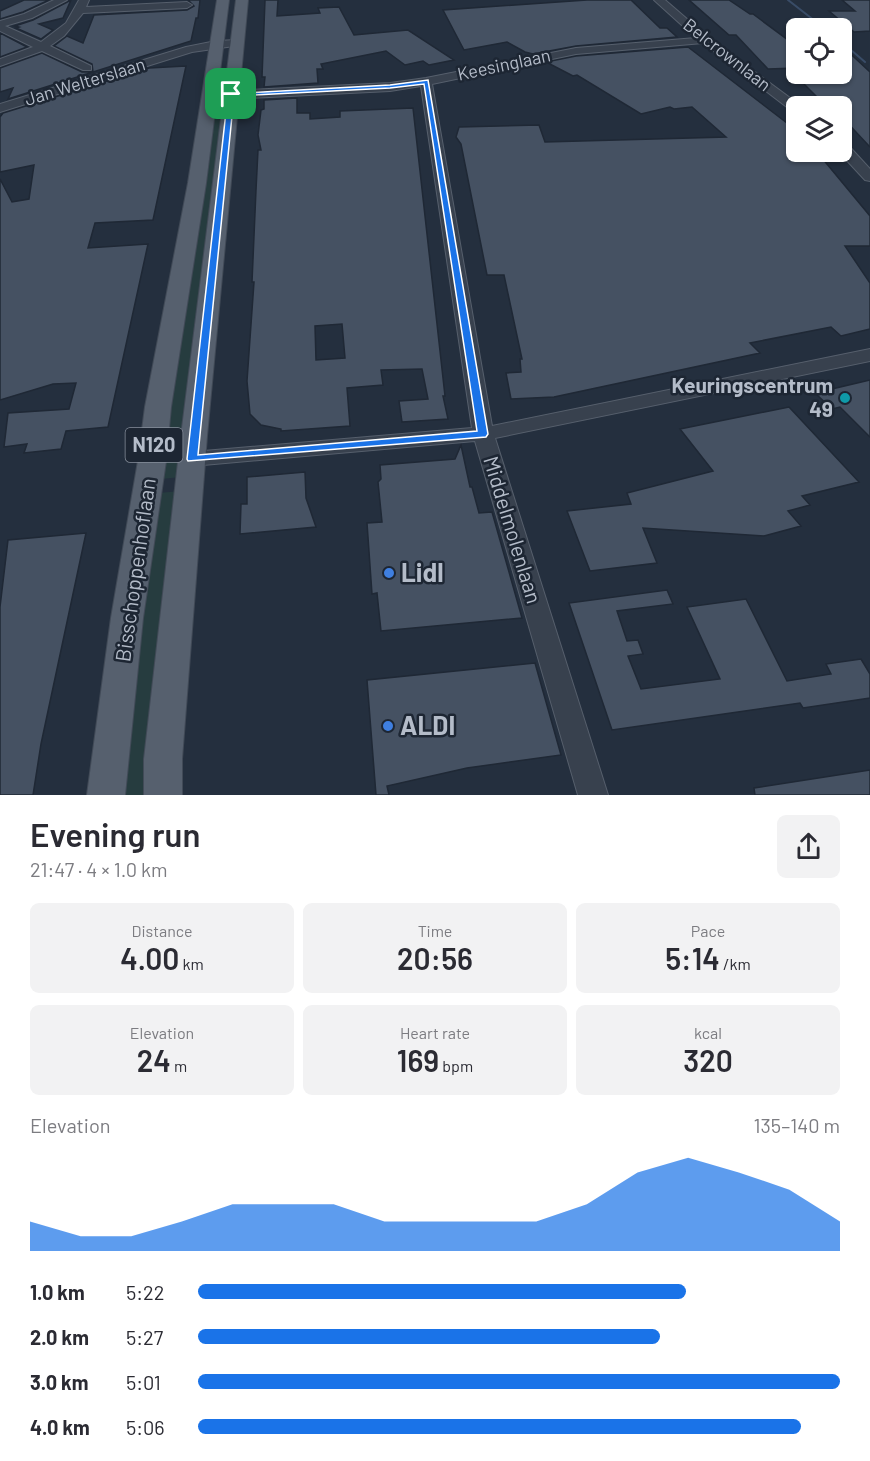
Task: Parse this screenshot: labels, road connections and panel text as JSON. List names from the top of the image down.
{
  "streets": {
    "main road": ["N120", "Bisschoppenhoflaan"],
    "street": [
      "Belcrownlaan",
      "Keesinglaan",
      "Jan Welterslaan",
      "Middelmolenlaan"
    ]
  },
  "crossings": [
    ["Belcrownlaan", "Keesinglaan"],
    ["Keesinglaan", "Middelmolenlaan"],
    ["Keesinglaan", "Bisschoppenhoflaan"],
    ["Jan Welterslaan", "Bisschoppenhoflaan"]
  ],
  "places": ["Keuringscentrum 49", "Lidl", "ALDI"],
  "page": {
    "heading": ["Evening run", "21:47 · 4 × 1.0 km"],
    "stats": [
      ["Distance", "4.00 km"],
      ["Time", "20:56"],
      ["Pace", "5:14 /km"],
      ["Elevation", "24 m"],
      ["Heart rate", "169 bpm"],
      ["kcal", "320"]
    ],
    "chart": ["Elevation", "135–140 m"],
    "list": [
      {
        "name": "1.0 km",
        "note": "5:22"
      },
      {
        "name": "2.0 km",
        "note": "5:27"
      },
      {
        "name": "3.0 km",
        "note": "5:01"
      },
      {
        "name": "4.0 km",
        "note": "5:06"
      }
    ]
  }
}
